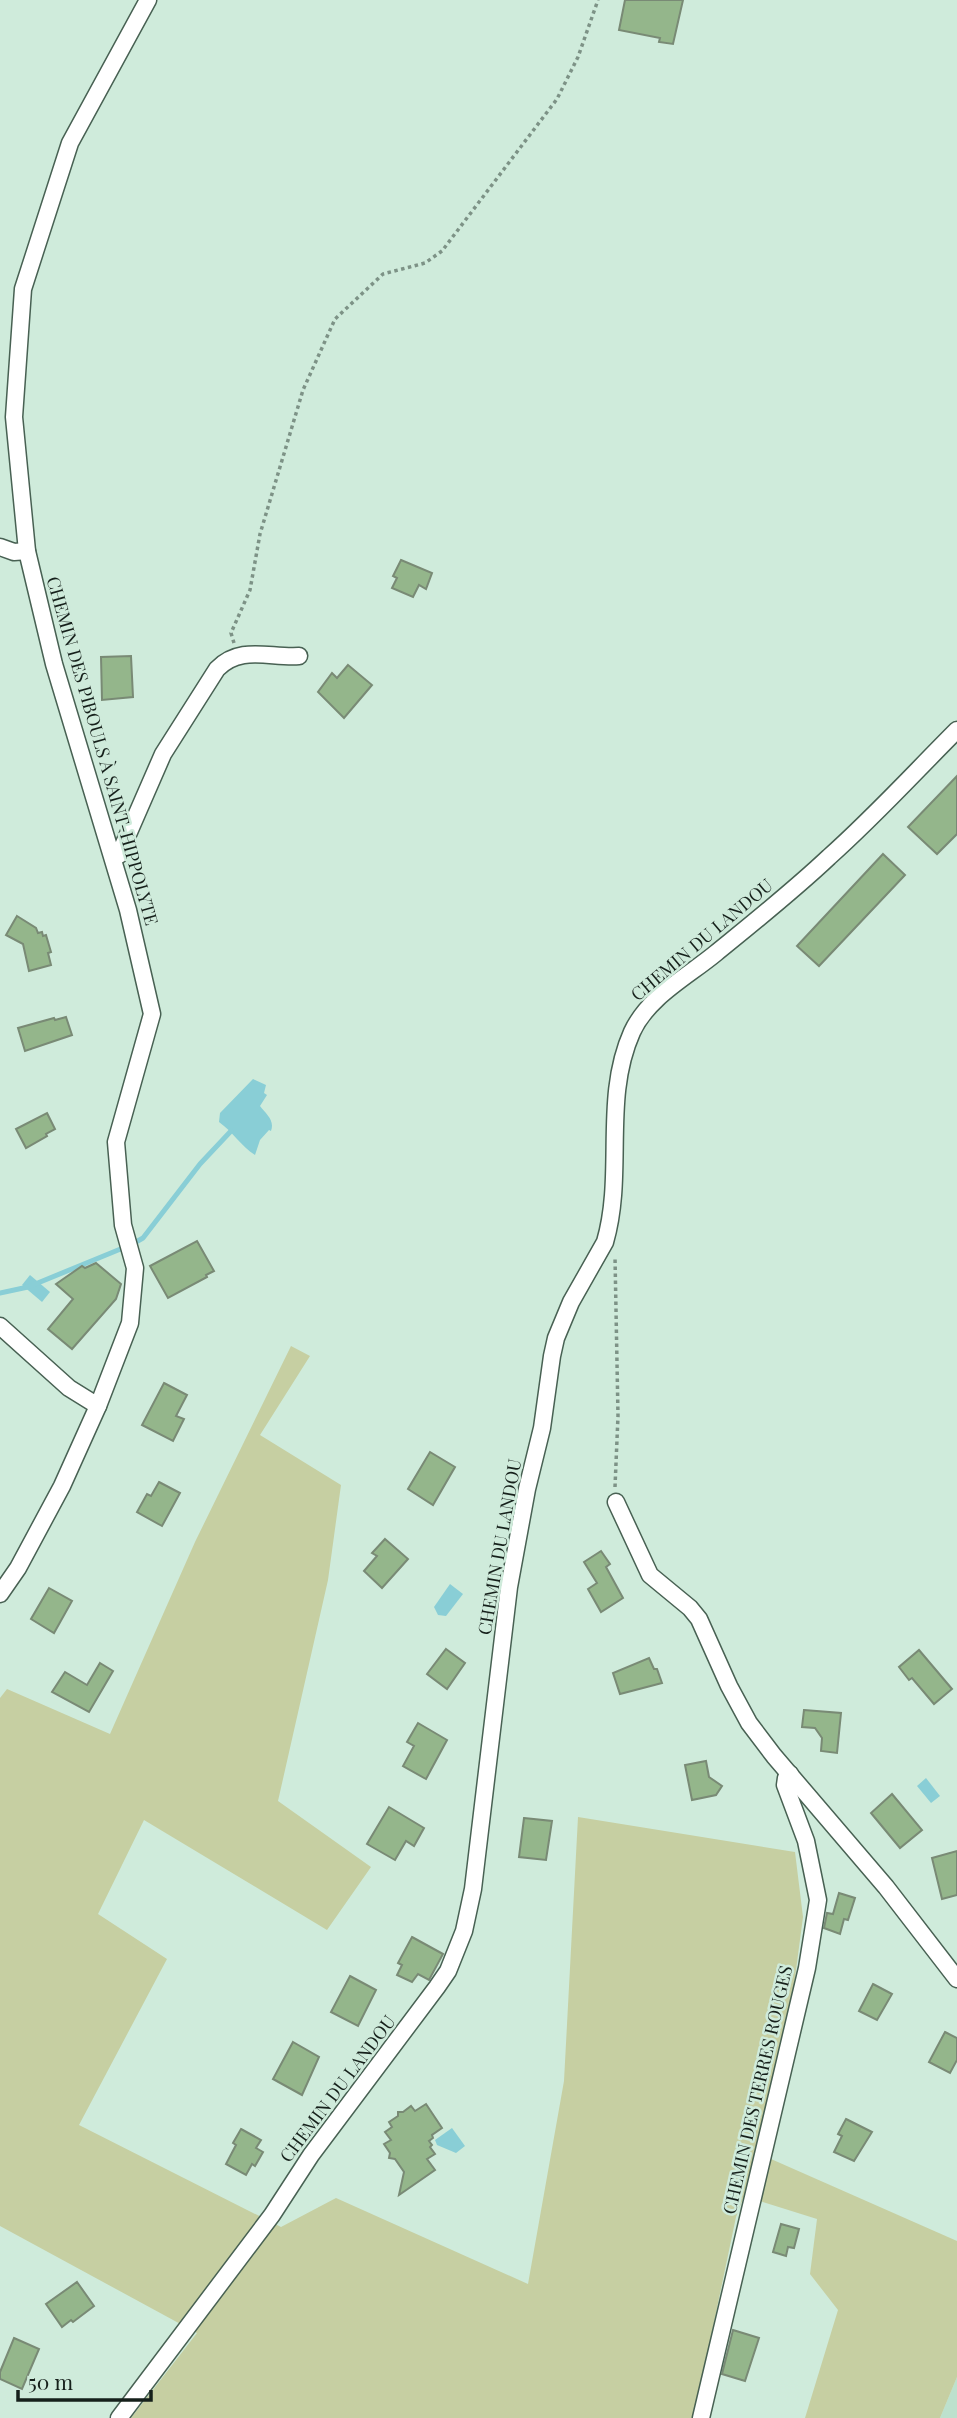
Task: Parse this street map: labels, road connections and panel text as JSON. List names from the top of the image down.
{
  "streets": {
    "street": ["CHEMIN DES PIBOULS À SAINT-HIPPOLYTE", "CHEMIN DU LANDOU", "CHEMIN DES TERRES ROUGES"]
  },
  "scale_bar": "50 m"
}
